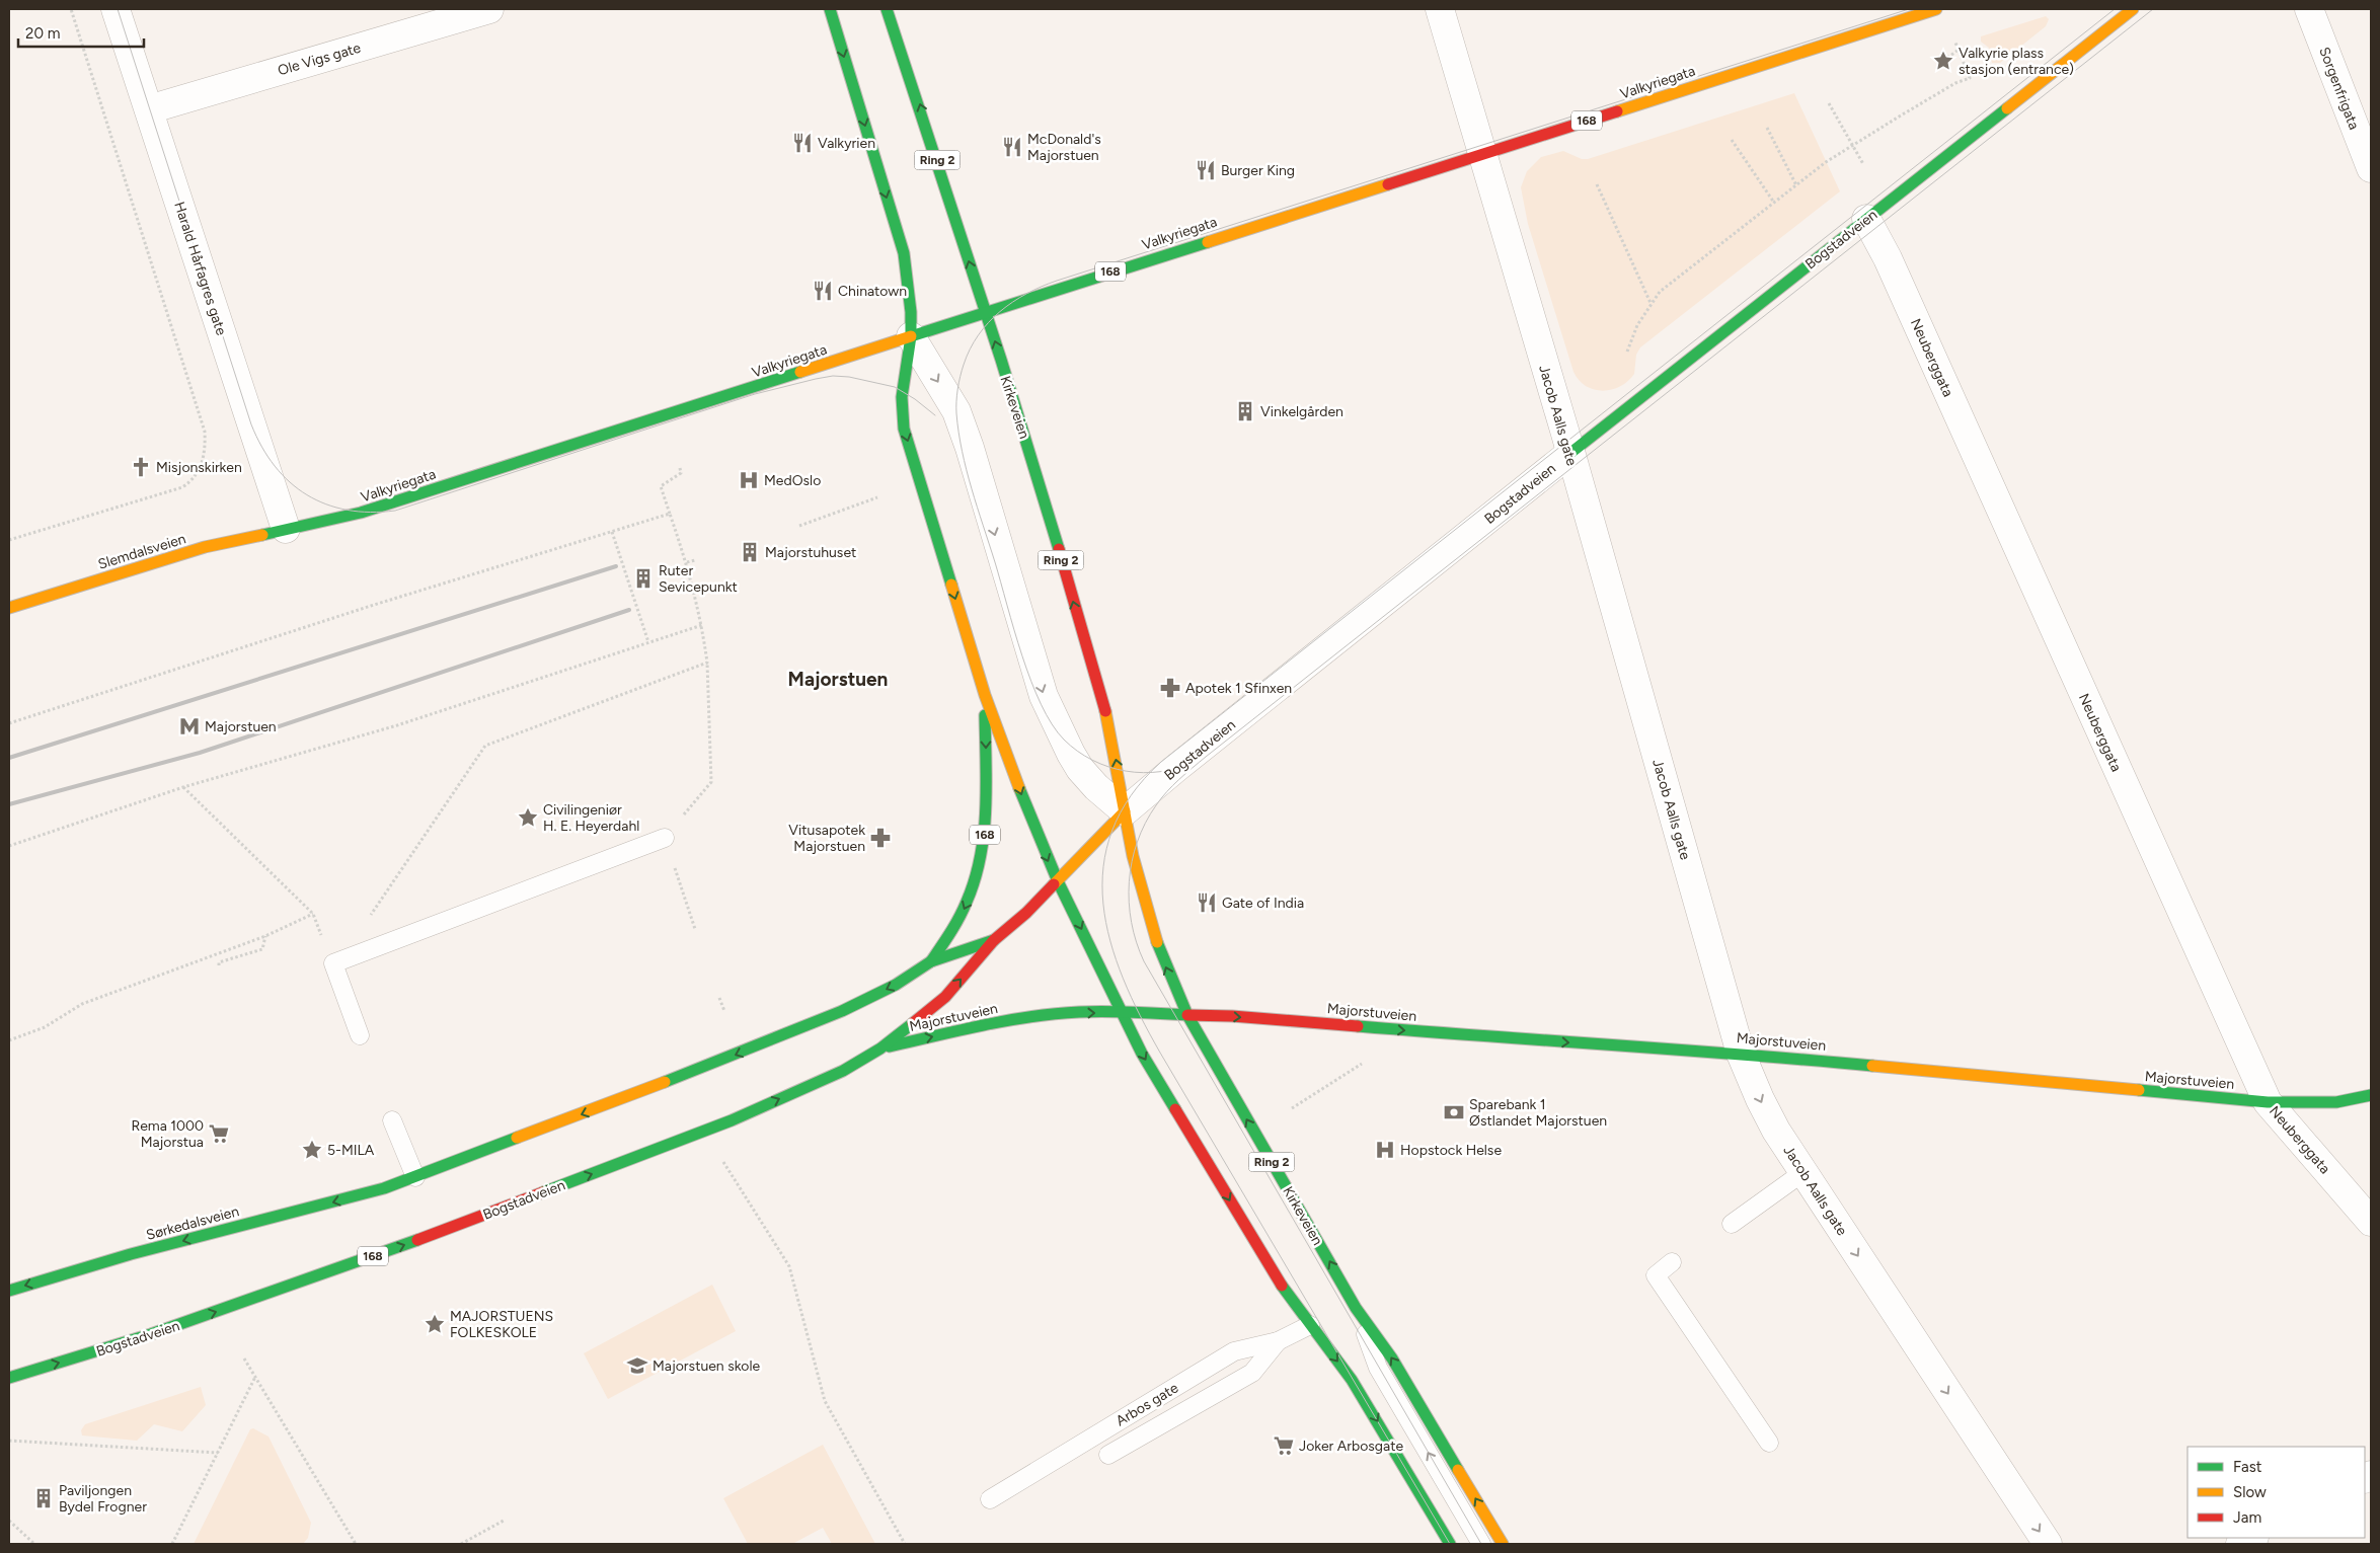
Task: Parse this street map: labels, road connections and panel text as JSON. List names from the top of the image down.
{
  "streets": {
    "main road": [
      "Valkyriegata",
      "168",
      "Ring 2",
      "Bogstadveien",
      "Kirkeveien",
      "Slemdalsveien",
      "Majorstuveien",
      "Sørkedalsveien"
    ],
    "street": [
      "Ole Vigs gate",
      "Sorgenfrigata",
      "Harald Hårfagres gate",
      "Neuberggata",
      "Jacob Aalls gate"
    ],
    "lane": ["Arbos gate"]
  },
  "crossings": [
    ["Ole Vigs gate", "Harald Hårfagres gate"],
    ["Valkyriegata", "Harald Hårfagres gate"],
    ["Valkyriegata", "Kirkeveien"],
    ["Valkyriegata", "Jacob Aalls gate"],
    ["Valkyriegata", "Slemdalsveien"],
    ["168", "Kirkeveien"],
    ["168", "Majorstuveien"],
    ["Bogstadveien", "Neuberggata"],
    ["Bogstadveien", "Kirkeveien"],
    ["Bogstadveien", "Jacob Aalls gate"],
    ["Bogstadveien", "Majorstuveien"],
    ["Bogstadveien", "Sørkedalsveien"],
    ["Harald Hårfagres gate", "Slemdalsveien"],
    ["Neuberggata", "Majorstuveien"],
    ["Kirkeveien", "Majorstuveien"],
    ["Jacob Aalls gate", "Majorstuveien"]
  ],
  "one_way": ["Majorstuveien", "Sørkedalsveien"],
  "districts": ["Majorstuen"],
  "places": {
    "place": [
      "Valkyrie plass stasjon (entrance)",
      "Civilingeniør H. E. Heyerdahl",
      "5-MILA",
      "MAJORSTUENS FOLKESKOLE"
    ],
    "restaurant": [
      "Valkyrien",
      "McDonald's Majorstuen",
      "Burger King",
      "Chinatown",
      "Gate of India"
    ],
    "building": [
      "Vinkelgården",
      "Majorstuhuset",
      "Ruter Sevicepunkt",
      "Paviljongen Bydel Frogner"
    ],
    "church": ["Misjonskirken"],
    "hospital": ["MedOslo", "Hopstock Helse"],
    "pharmacy": ["Apotek 1 Sfinxen", "Vitusapotek Majorstuen"],
    "metro station": ["Majorstuen"],
    "bank": ["Sparebank 1 Østlandet Majorstuen"],
    "supermarket": ["Rema 1000 Majorstua", "Joker Arbosgate"],
    "school or university": ["Majorstuen skole"]
  },
  "legend": ["Fast", "Slow", "Jam"],
  "scale_bar": "20 m"
}
